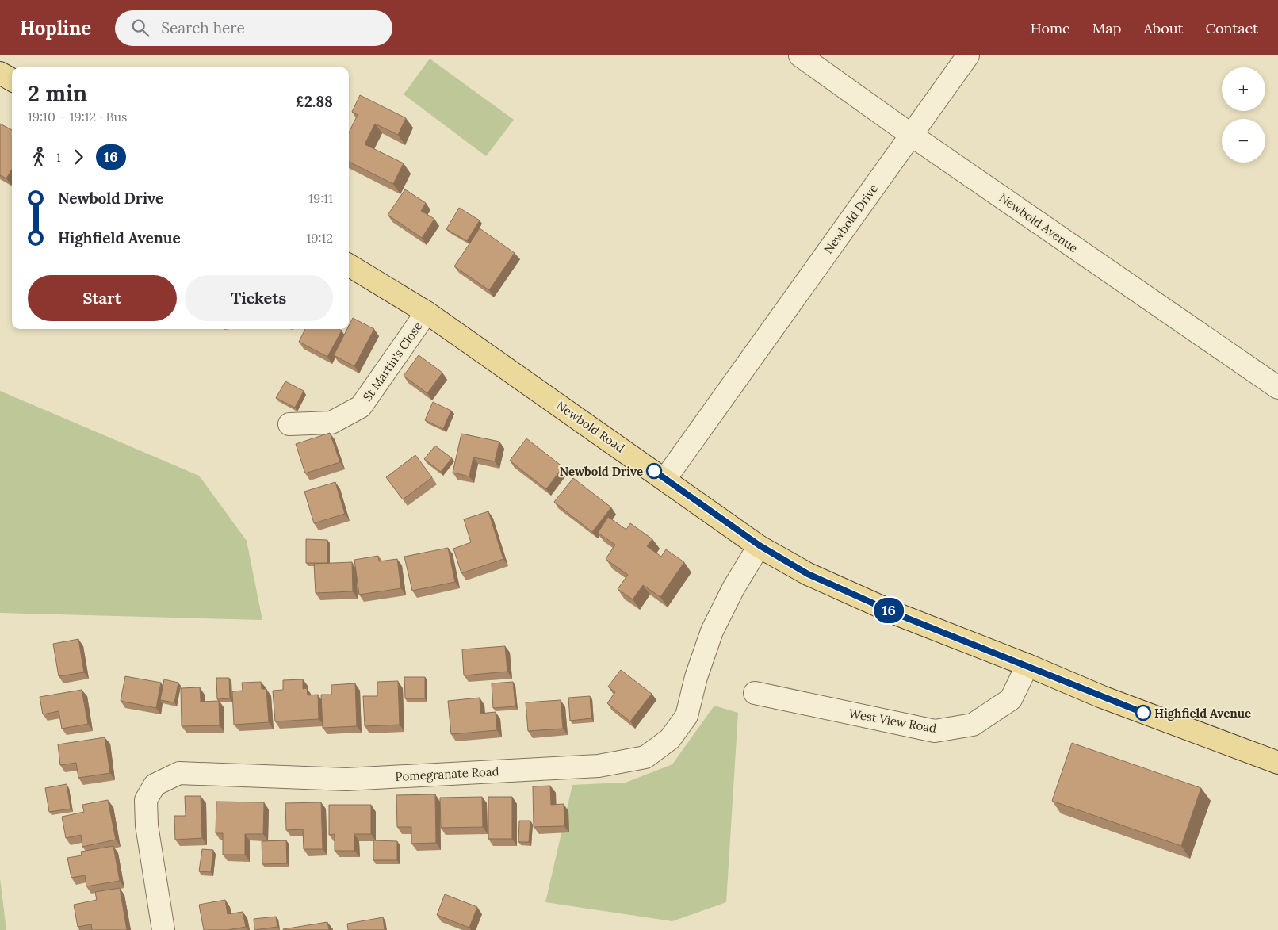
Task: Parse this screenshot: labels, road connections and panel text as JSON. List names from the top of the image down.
{
  "streets": {
    "main road": ["Newbold Road"],
    "street": [
      "Newbold Drive",
      "Newbold Avenue",
      "St Martin's Close",
      "West View Road",
      "Pomegranate Road"
    ]
  },
  "crossings": [
    ["Newbold Drive", "Newbold Avenue"],
    ["Newbold Drive", "Newbold Road"],
    ["St Martin's Close", "Newbold Road"],
    ["Newbold Road", "West View Road"],
    ["Newbold Road", "Pomegranate Road"]
  ],
  "places": ["Newbold Drive", "Highfield Avenue"],
  "lines": ["bus line 16"],
  "page": {
    "header": "Hopline",
    "search": "Search here",
    "nav": [
      "Home",
      "Map",
      "About",
      "Contact"
    ],
    "on_map": "16",
    "map_buttons": ["+", "−"],
    "heading": ["2 min", "19:10 – 19:12 · Bus", "£2.88"],
    "legs": ["1", "16"],
    "list": [
      {
        "name": "Newbold Drive",
        "value": "19:11"
      },
      {
        "name": "Highfield Avenue",
        "value": "19:12"
      }
    ],
    "buttons": ["Start", "Tickets"]
  }
}
